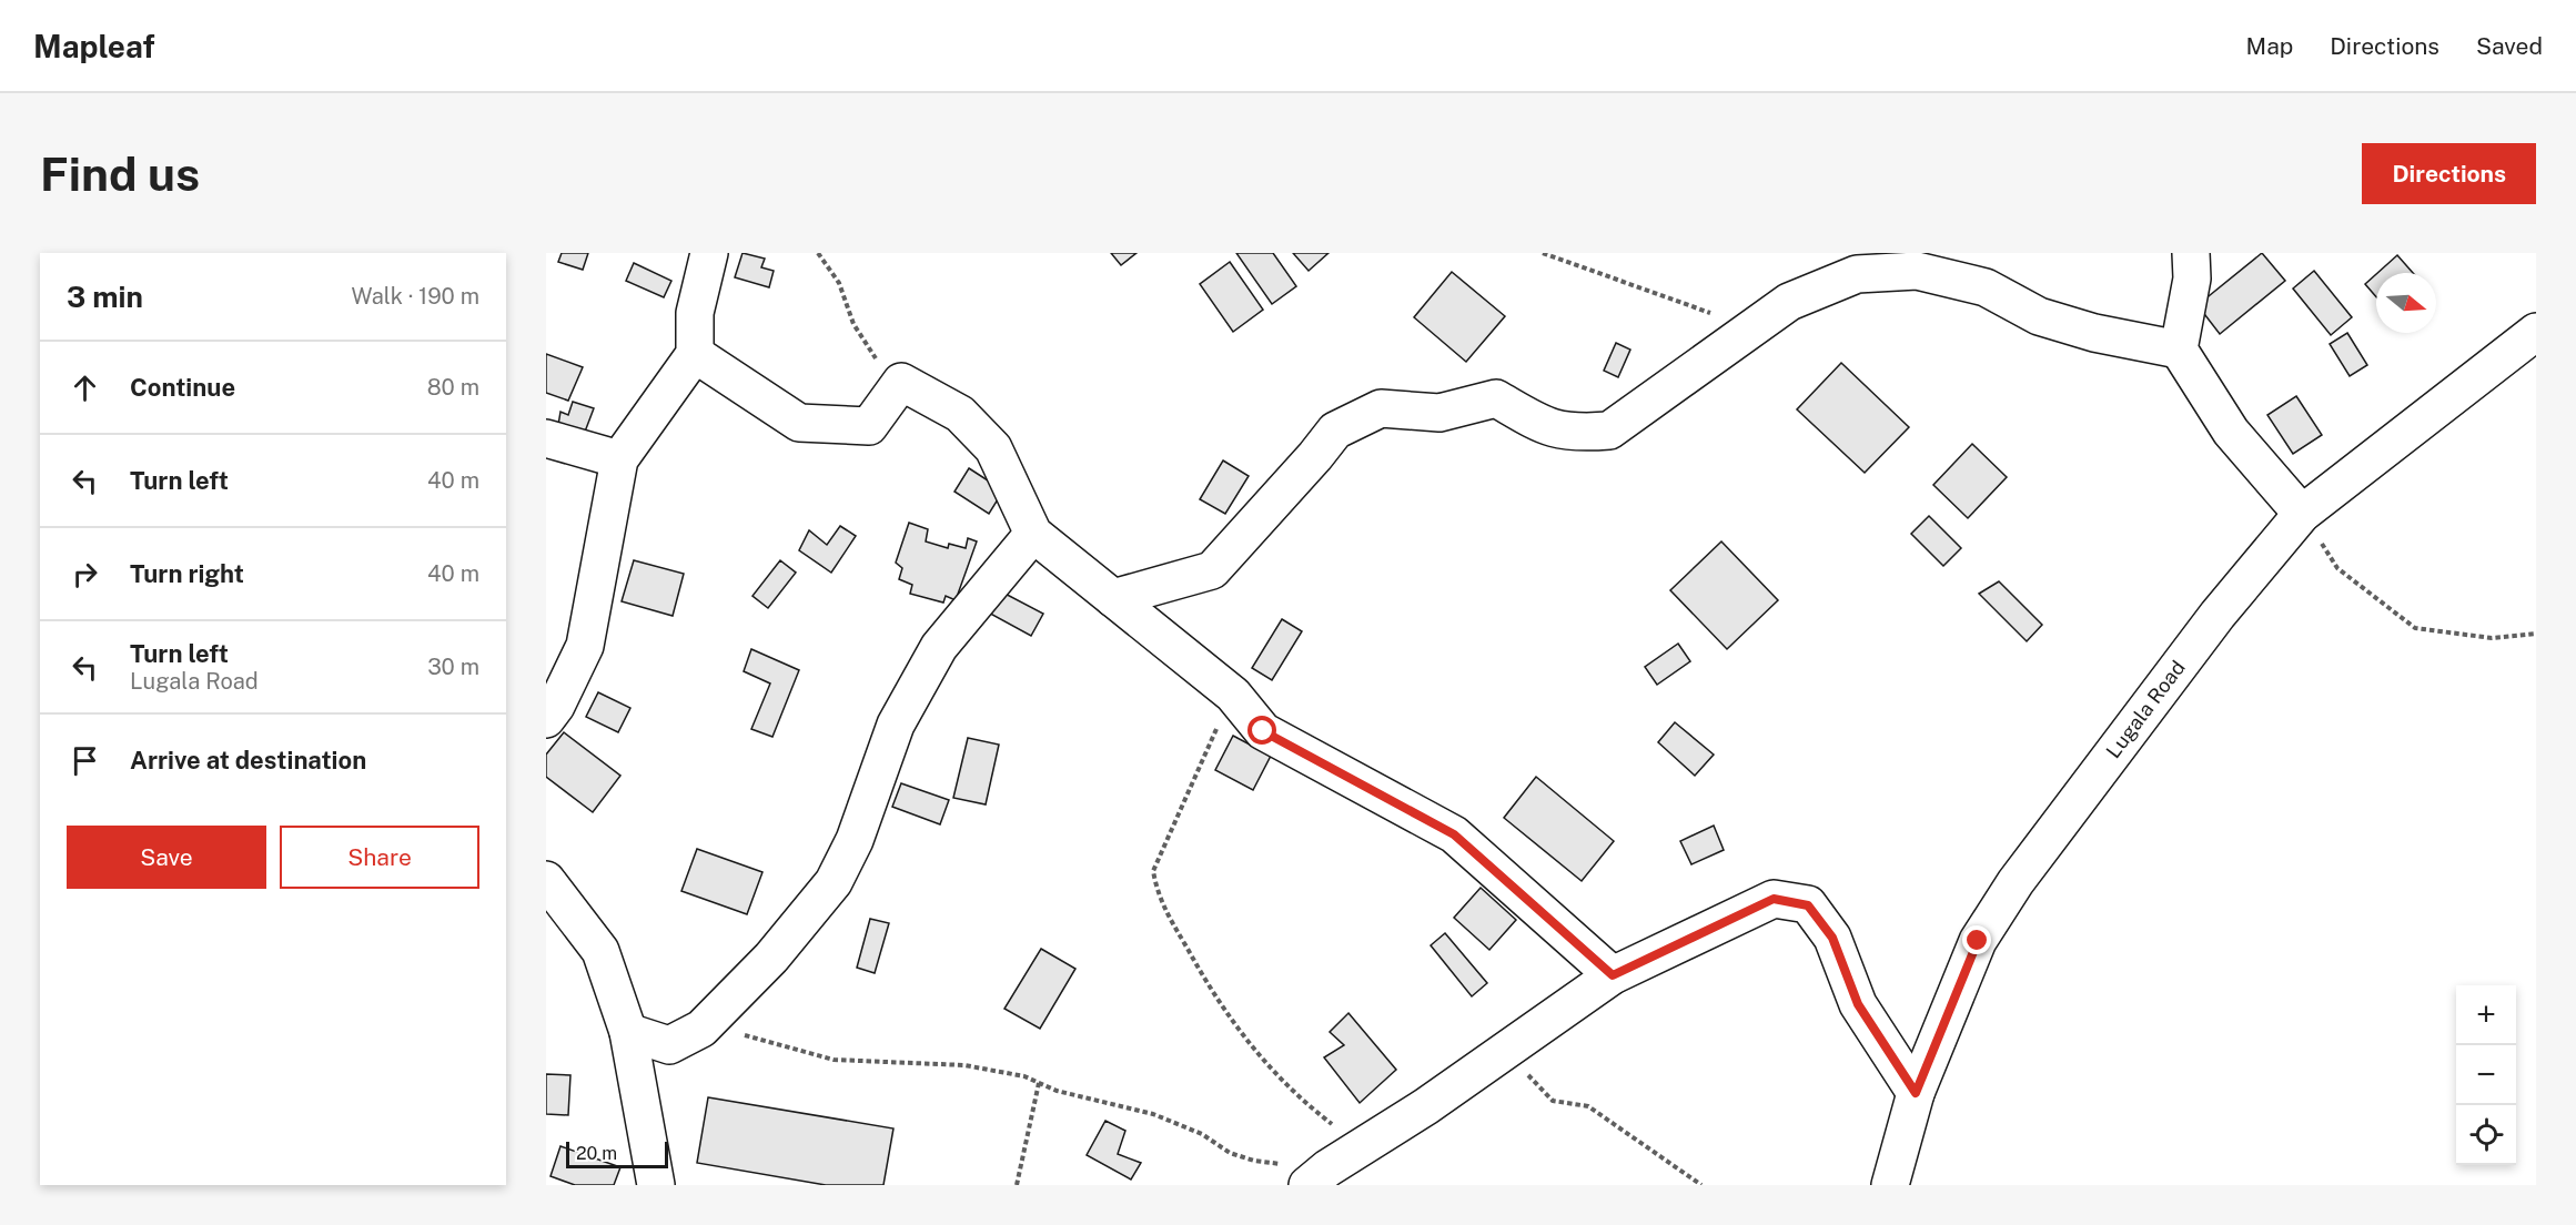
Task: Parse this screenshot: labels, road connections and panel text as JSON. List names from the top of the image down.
{
  "streets": {
    "street": ["Lugala Road"]
  },
  "scale_bar": "20 m",
  "north": "right",
  "page": {
    "header": "Mapleaf",
    "nav": ["Map", "Directions", "Saved"],
    "buttons": [
      "Directions",
      ["Save", "Share"]
    ],
    "title": "Find us",
    "heading": ["3 min", "Walk · 190 m"],
    "list": [
      ["Continue", "80 m"],
      ["Turn left", "40 m"],
      ["Turn right", "40 m"],
      ["Turn left", "Lugala Road", "30 m"],
      "Arrive at destination"
    ],
    "map_buttons": ["+", "−"],
    "scale": "20 m"
  }
}
